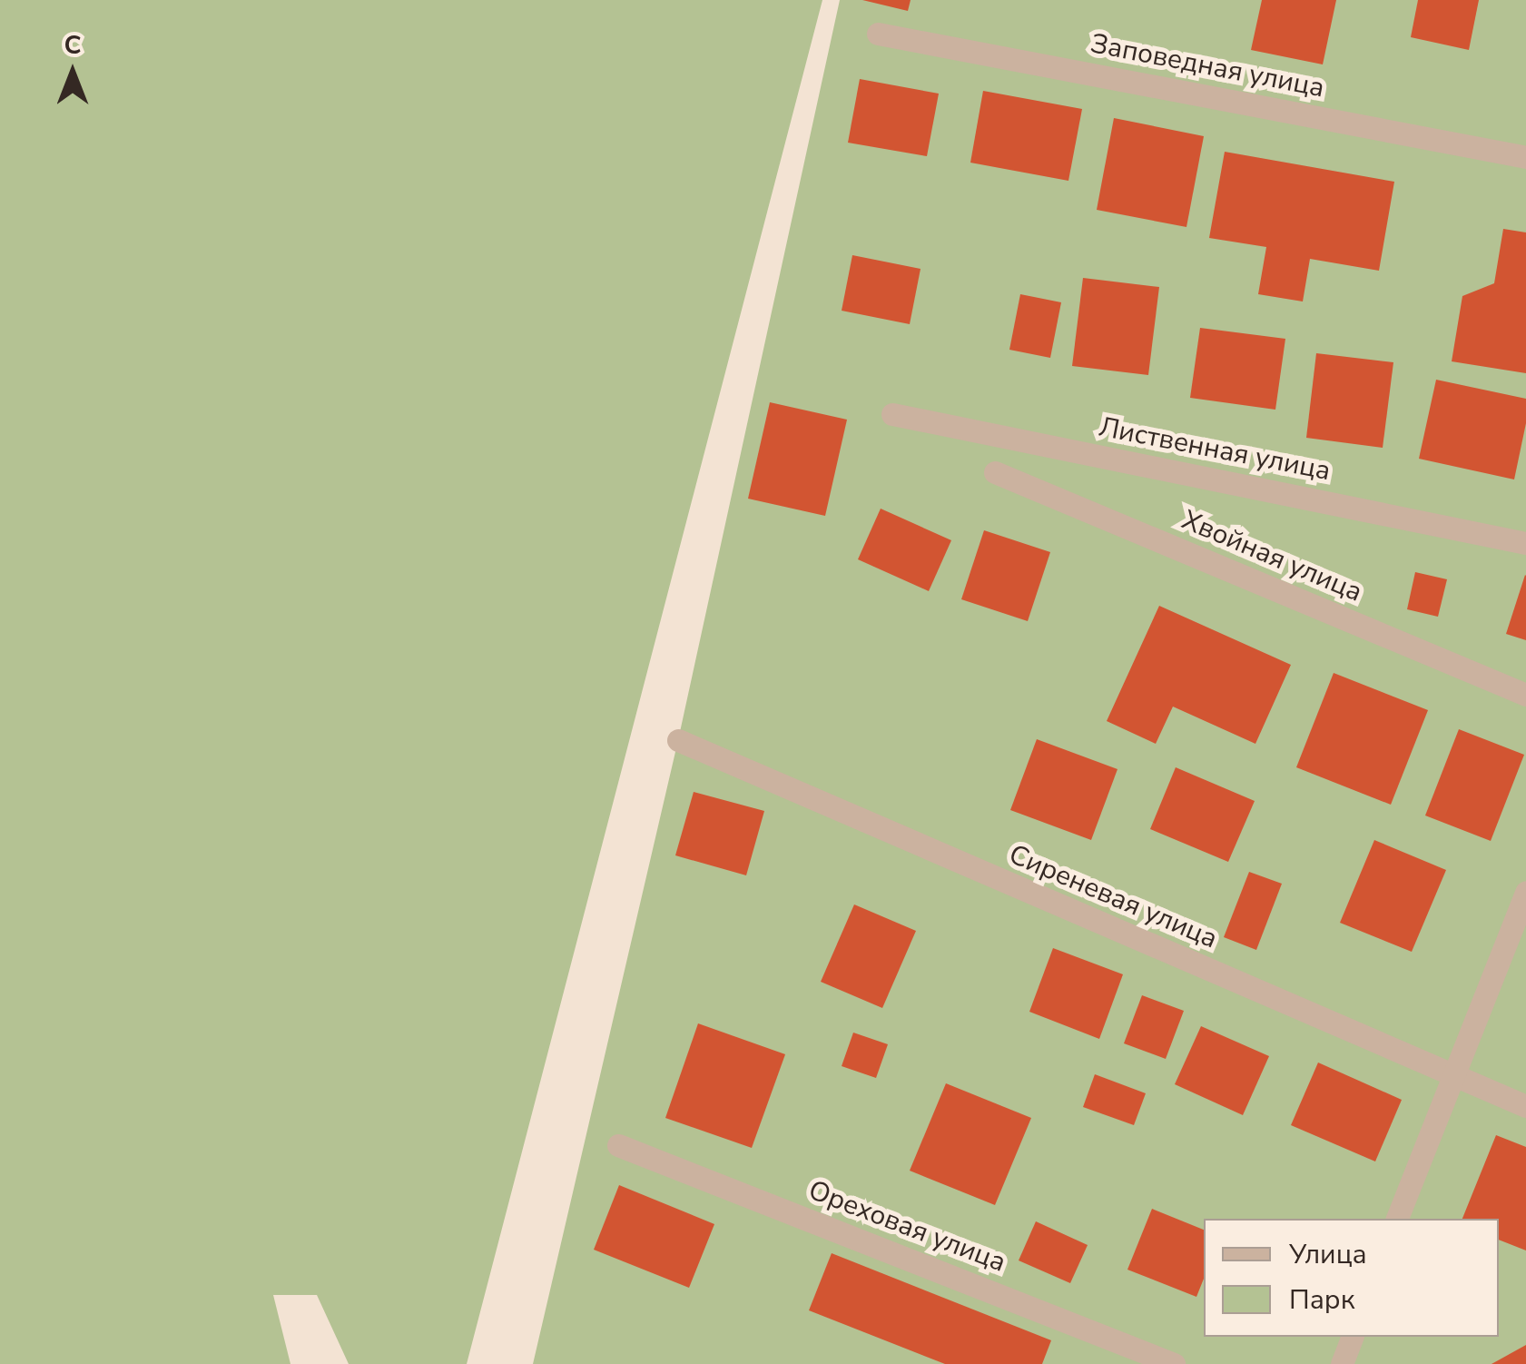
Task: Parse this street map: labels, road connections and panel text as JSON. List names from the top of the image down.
{
  "streets": {
    "street": [
      "Заповедная улица",
      "Лиственная улица",
      "Хвойная улица",
      "Сиреневая улица",
      "Ореховая улица"
    ]
  },
  "legend": ["Улица", "Парк"],
  "north": "top"
}
